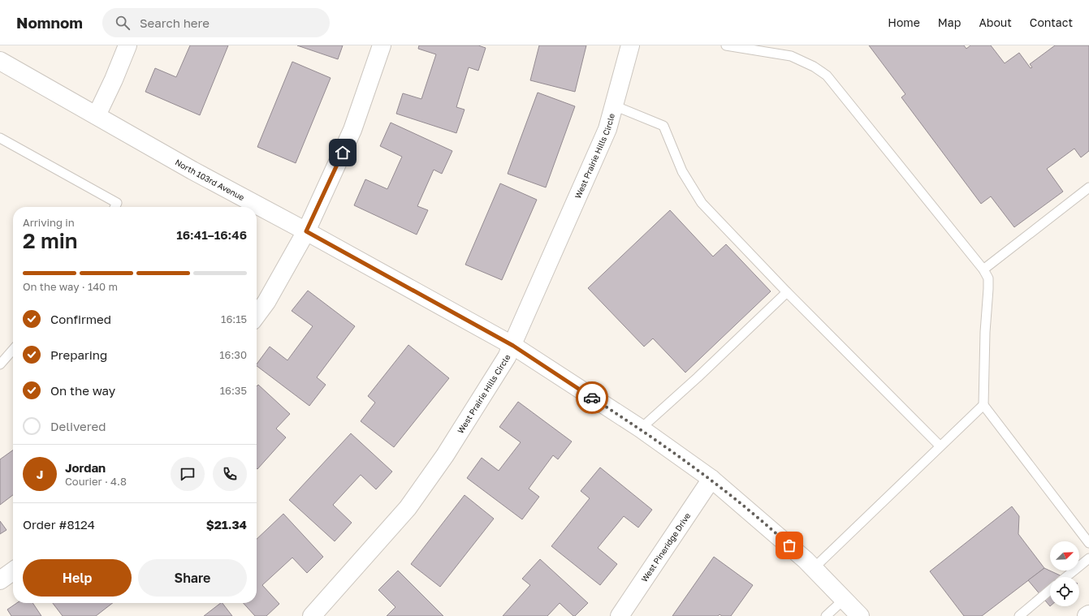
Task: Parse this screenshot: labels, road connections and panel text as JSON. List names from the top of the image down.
{
  "streets": {
    "street": ["West Prairie Hills Circle", "North 103rd Avenue", "West Pineridge Drive"]
  },
  "crossings": [
    ["West Prairie Hills Circle", "North 103rd Avenue"],
    ["North 103rd Avenue", "West Pineridge Drive"]
  ],
  "north": "top right",
  "page": {
    "header": "Nomnom",
    "search": "Search here",
    "nav": [
      "Home",
      "Map",
      "About",
      "Contact"
    ],
    "heading": ["2 min", "Arriving in", "16:41–16:46"],
    "panel": [
      "Jordan",
      "Courier · 4.8",
      "Order #8124",
      "$21.34"
    ],
    "bar": "On the way · 140 m",
    "list": [
      ["Confirmed", "16:15"],
      ["Preparing", "16:30"],
      ["On the way", "16:35"],
      "Delivered"
    ],
    "round": "J",
    "buttons": ["Help", "Share"]
  }
}
